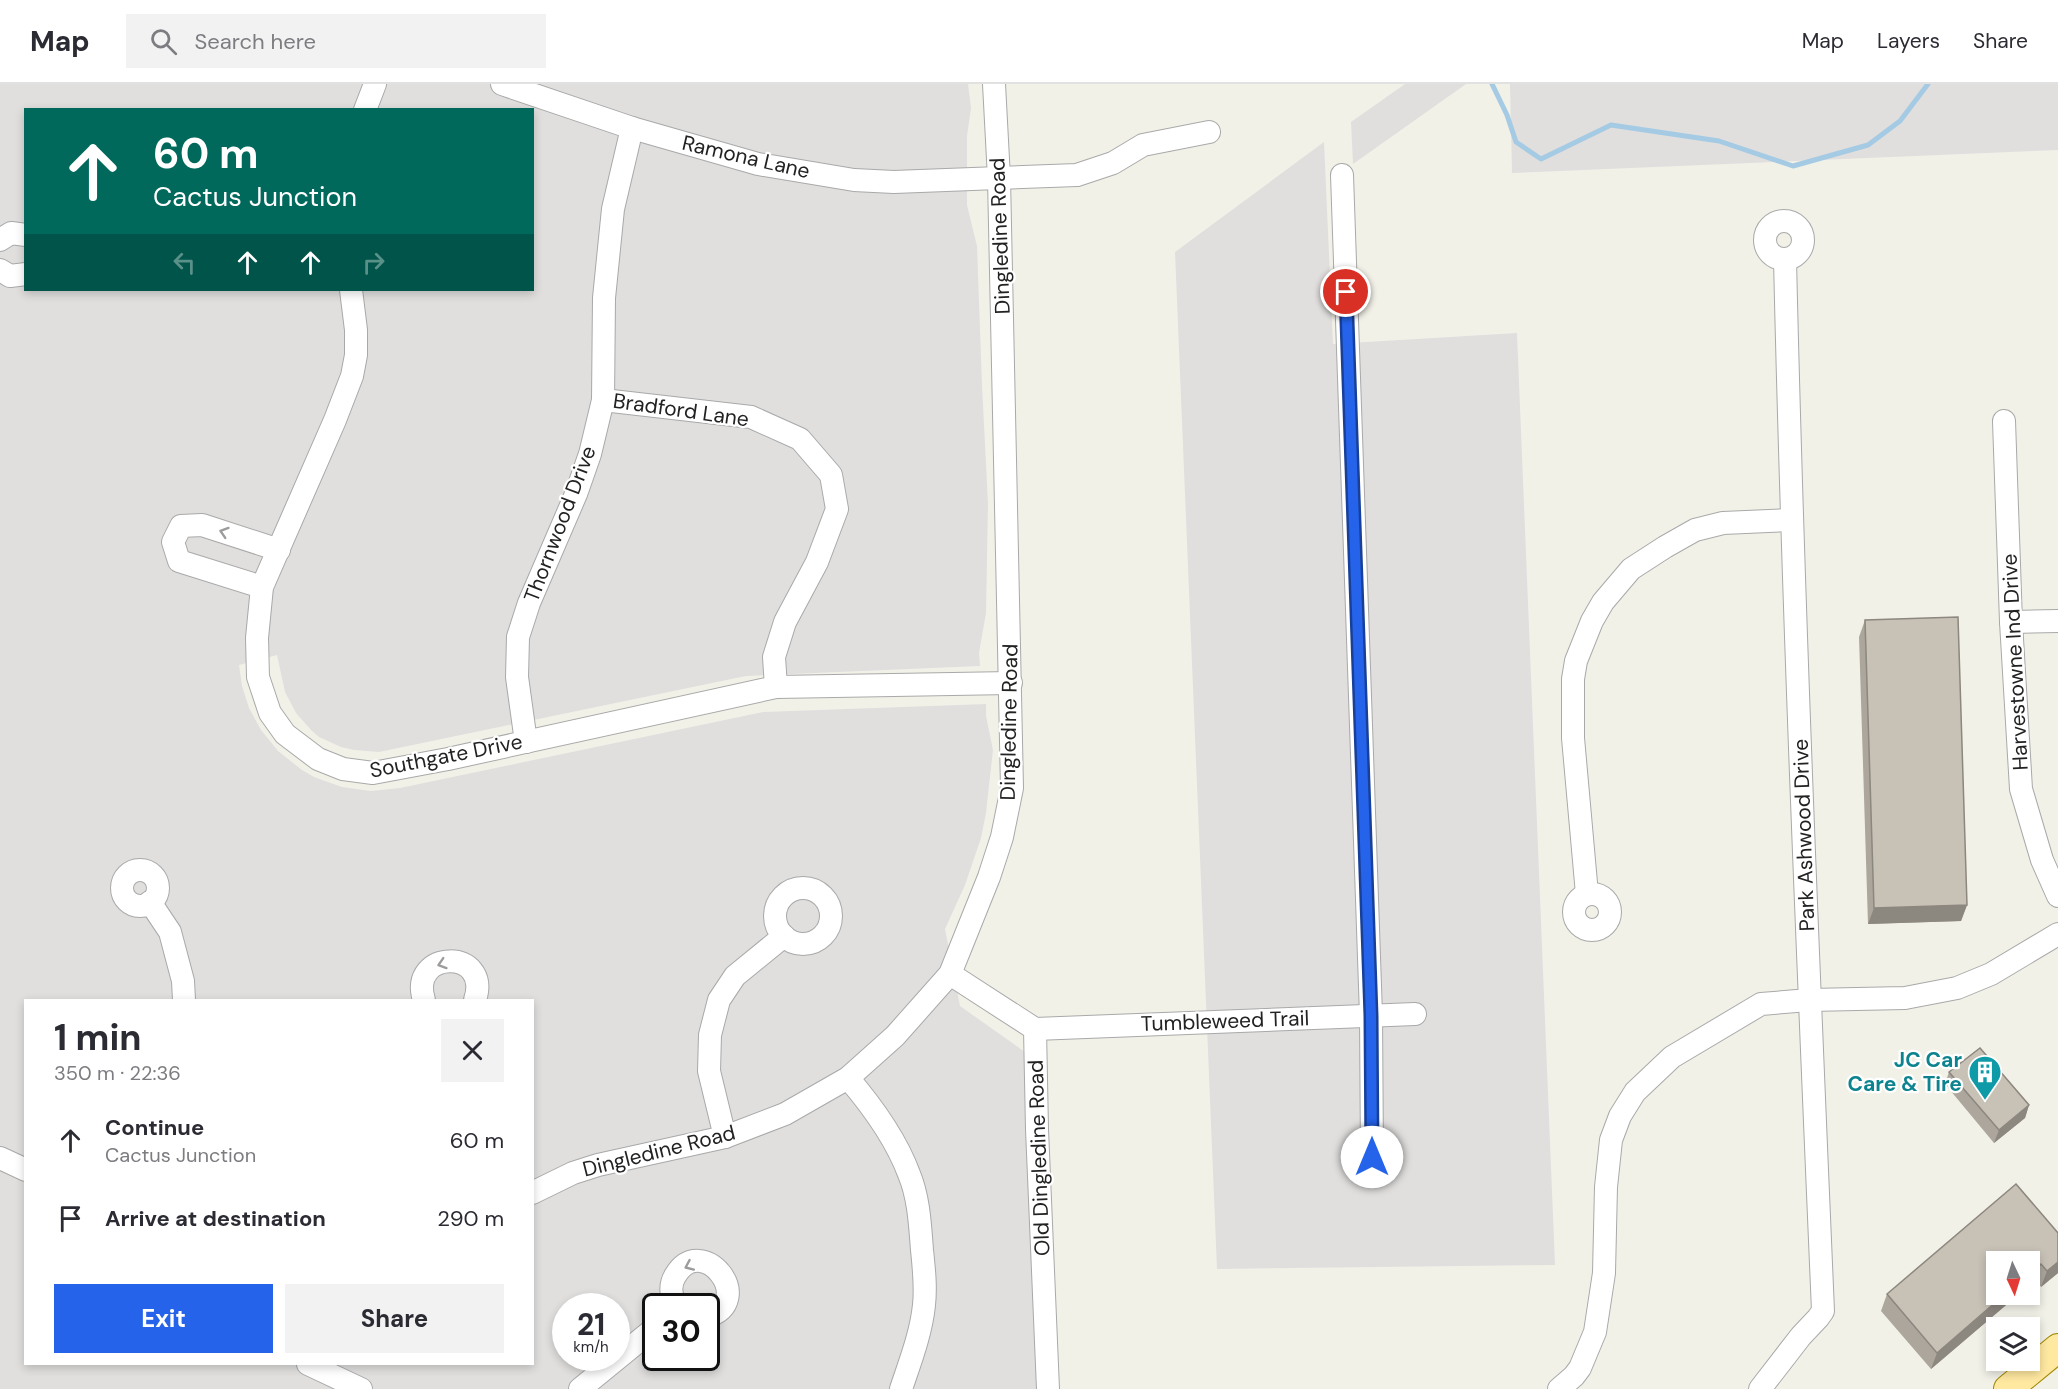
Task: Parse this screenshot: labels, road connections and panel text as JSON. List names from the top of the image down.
{
  "streets": {
    "street": [
      "Ramona Lane",
      "Dingledine Road",
      "Bradford Lane",
      "Thornwood Drive",
      "Harvestowne Ind Drive",
      "Southgate Drive",
      "Park Ashwood Drive",
      "Tumbleweed Trail",
      "Old Dingledine Road"
    ]
  },
  "crossings": [
    ["Ramona Lane", "Dingledine Road"],
    ["Ramona Lane", "Thornwood Drive"],
    ["Dingledine Road", "Southgate Drive"],
    ["Dingledine Road", "Old Dingledine Road"],
    ["Bradford Lane", "Thornwood Drive"],
    ["Bradford Lane", "Southgate Drive"],
    ["Thornwood Drive", "Southgate Drive"],
    ["Tumbleweed Trail", "Old Dingledine Road"]
  ],
  "places": {
    "building": ["JC Car Care & Tire"]
  },
  "north": "bottom",
  "page": {
    "header": "Map",
    "search": "Search here",
    "nav": ["Map", "Layers", "Share"],
    "turn": ["60 m", "Cactus Junction"],
    "heading": ["1 min", "350 m · 22:36"],
    "list": [
      {
        "name": "Continue",
        "note": "Cactus Junction",
        "value": "60 m"
      },
      {
        "name": "Arrive at destination",
        "value": "290 m"
      }
    ],
    "buttons": ["Exit", "Share"],
    "speed": "21 km/h",
    "limit": "30"
  }
}
